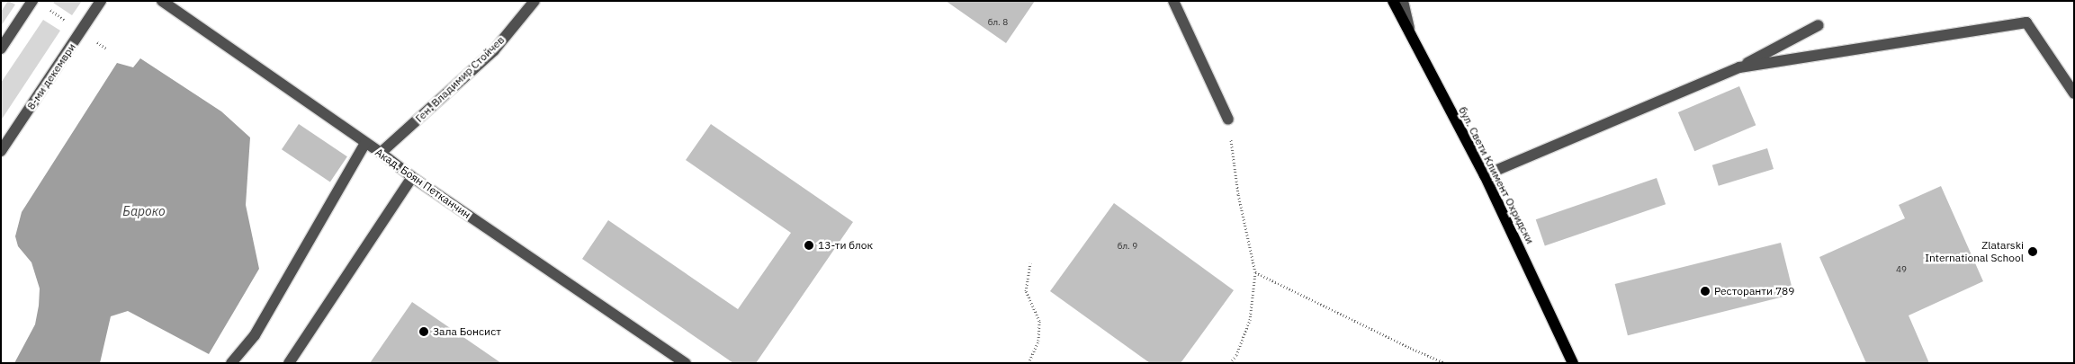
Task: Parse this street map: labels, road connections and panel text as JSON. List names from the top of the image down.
{
  "streets": {
    "main road": ["бул. Свети Климент Охридски"],
    "street": ["8-ми декември", "Ген. Владимир Стойчев", "Акад. Боян Петканчин"]
  },
  "crossings": [
    ["Ген. Владимир Стойчев", "Акад. Боян Петканчин"]
  ],
  "water": ["Бароко"],
  "places": [
    "13-ти блок",
    "Zlatarski International School",
    "Ресторанти 789",
    "Зала Бонсист"
  ],
  "house_numbers": ["бл. 8", "бл. 9", "49"]
}
